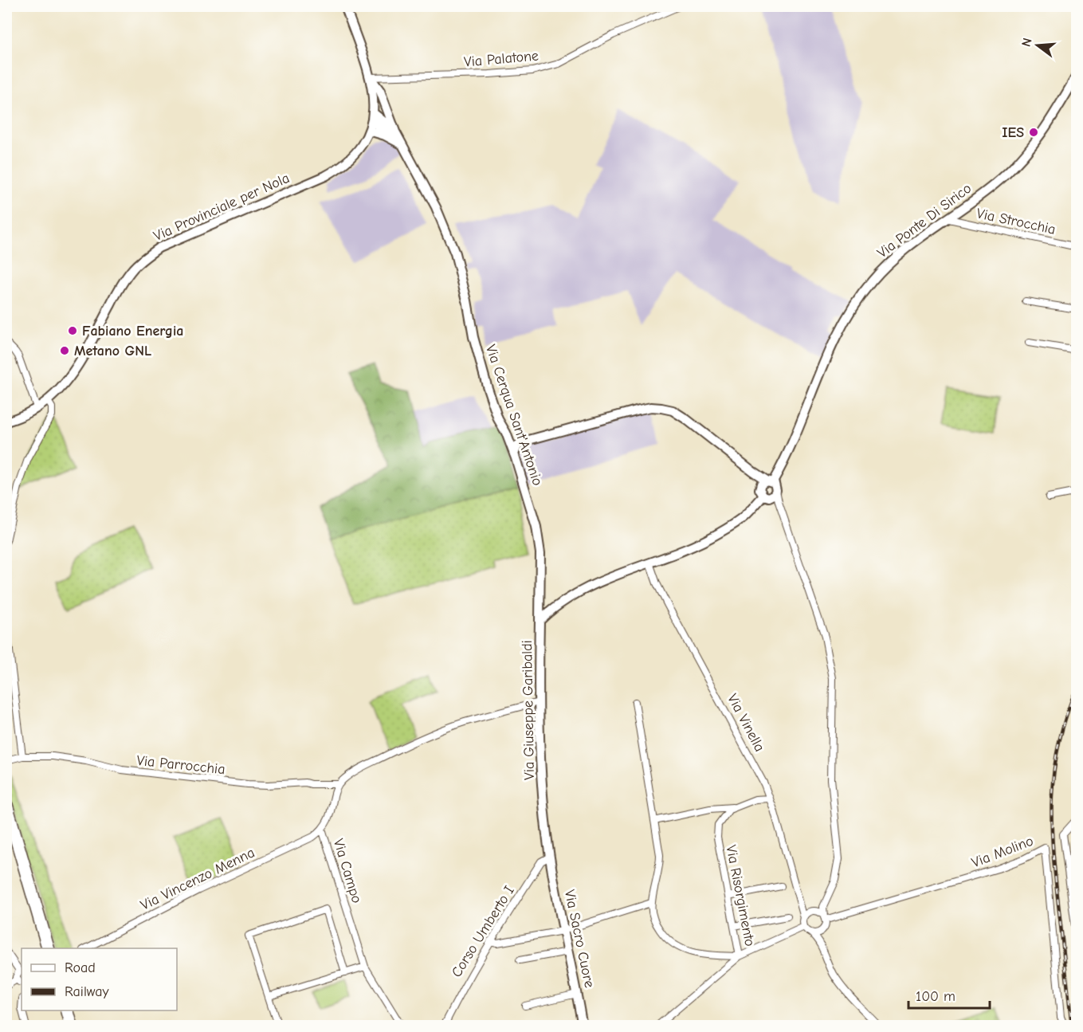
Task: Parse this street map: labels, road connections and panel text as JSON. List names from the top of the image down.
{
  "streets": {
    "street": [
      "Via Palatone",
      "Via Provinciale per Nola",
      "Via Ponte Di Sirico",
      "Via Strocchia",
      "Via Cerqua Sant'Antonio",
      "Via Giuseppe Garibaldi",
      "Via Vinella",
      "Via Parrocchia",
      "Via Molino",
      "Via Campo",
      "Via Vincenzo Menna",
      "Via Risorgimento",
      "Corso Umberto I",
      "Via Sacro Cuore"
    ]
  },
  "crossings": [
    ["Via Palatone", "Via Provinciale per Nola"],
    ["Via Provinciale per Nola", "Via Cerqua Sant'Antonio"],
    ["Via Ponte Di Sirico", "Via Strocchia"],
    ["Via Ponte Di Sirico", "Via Giuseppe Garibaldi"],
    ["Via Cerqua Sant'Antonio", "Via Giuseppe Garibaldi"],
    ["Via Giuseppe Garibaldi", "Via Vinella"],
    ["Via Giuseppe Garibaldi", "Corso Umberto I"],
    ["Via Giuseppe Garibaldi", "Via Sacro Cuore"],
    ["Via Vinella", "Via Molino"],
    ["Via Parrocchia", "Via Campo"],
    ["Via Campo", "Via Vincenzo Menna"],
    ["Corso Umberto I", "Via Sacro Cuore"]
  ],
  "places": ["IES", "Fabiano Energia", "Metano GNL"],
  "legend": ["Road", "Railway"],
  "scale_bar": "100 m",
  "north": "left"
}
